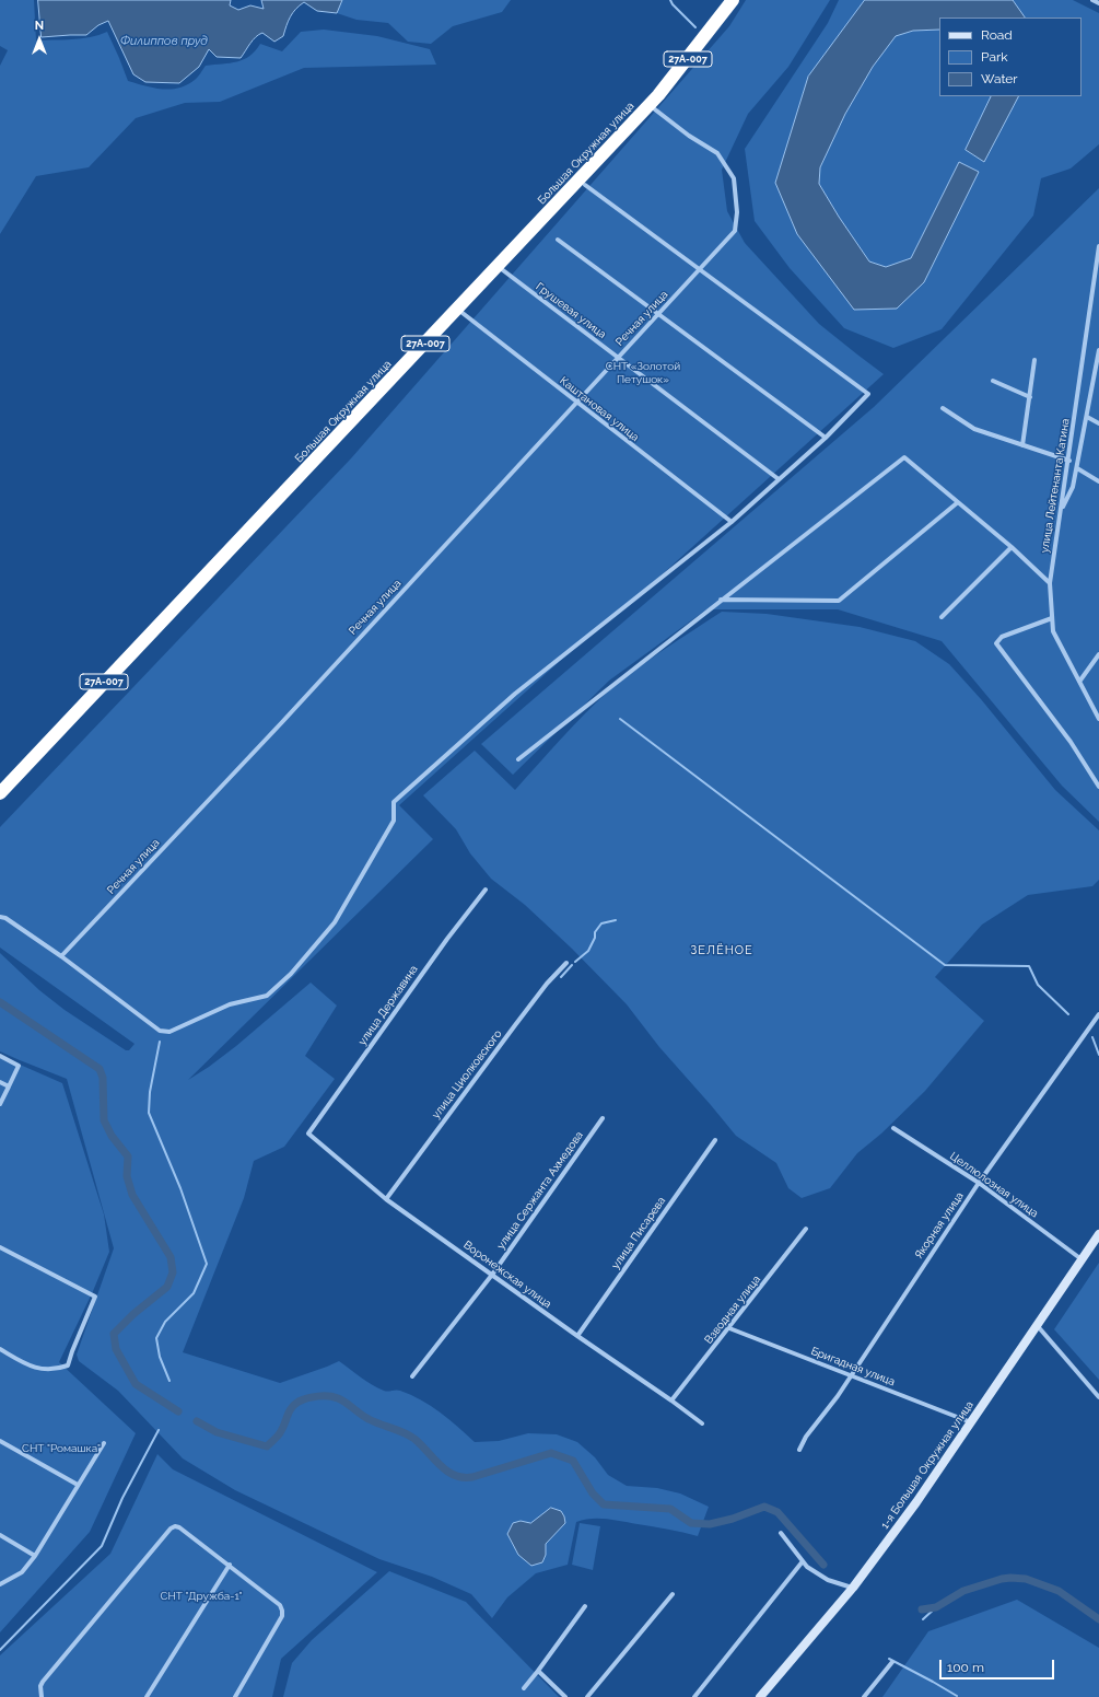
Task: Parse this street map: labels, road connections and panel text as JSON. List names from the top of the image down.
{
  "streets": {
    "highway": ["27А-007", "Большая Окружная улица"],
    "street": [
      "Грушевая улица",
      "Речная улица",
      "Каштановая улица",
      "улица Лейтенанта Катина",
      "улица Державина",
      "улица Циолковского",
      "Целлюлозная улица",
      "улица Сержанта Ахмедова",
      "Якорная улица",
      "улица Писарева",
      "Воронежская улица",
      "Взводная улица",
      "Бригадная улица",
      "1-я Большая Окружная улица"
    ]
  },
  "crossings": [
    ["Большая Окружная улица", "Грушевая улица"],
    ["Большая Окружная улица", "Речная улица"],
    ["Большая Окружная улица", "Каштановая улица"],
    ["Грушевая улица", "Речная улица"],
    ["Речная улица", "Каштановая улица"],
    ["улица Державина", "Воронежская улица"],
    ["улица Циолковского", "Воронежская улица"],
    ["Целлюлозная улица", "Якорная улица"],
    ["Целлюлозная улица", "1-я Большая Окружная улица"],
    ["улица Сержанта Ахмедова", "Воронежская улица"],
    ["Якорная улица", "Бригадная улица"],
    ["улица Писарева", "Воронежская улица"],
    ["Воронежская улица", "Взводная улица"],
    ["Взводная улица", "Бригадная улица"],
    ["Бригадная улица", "1-я Большая Окружная улица"]
  ],
  "districts": ["ЗЕЛЁНОЕ"],
  "water": ["Филиппов пруд"],
  "parks": ["СНТ «Золотой Петушок»", "СНТ \"Ромашка\"", "СНТ \"Дружба-1\""],
  "legend": ["Road", "Park", "Water"],
  "scale_bar": "100 m",
  "north": "top"
}
